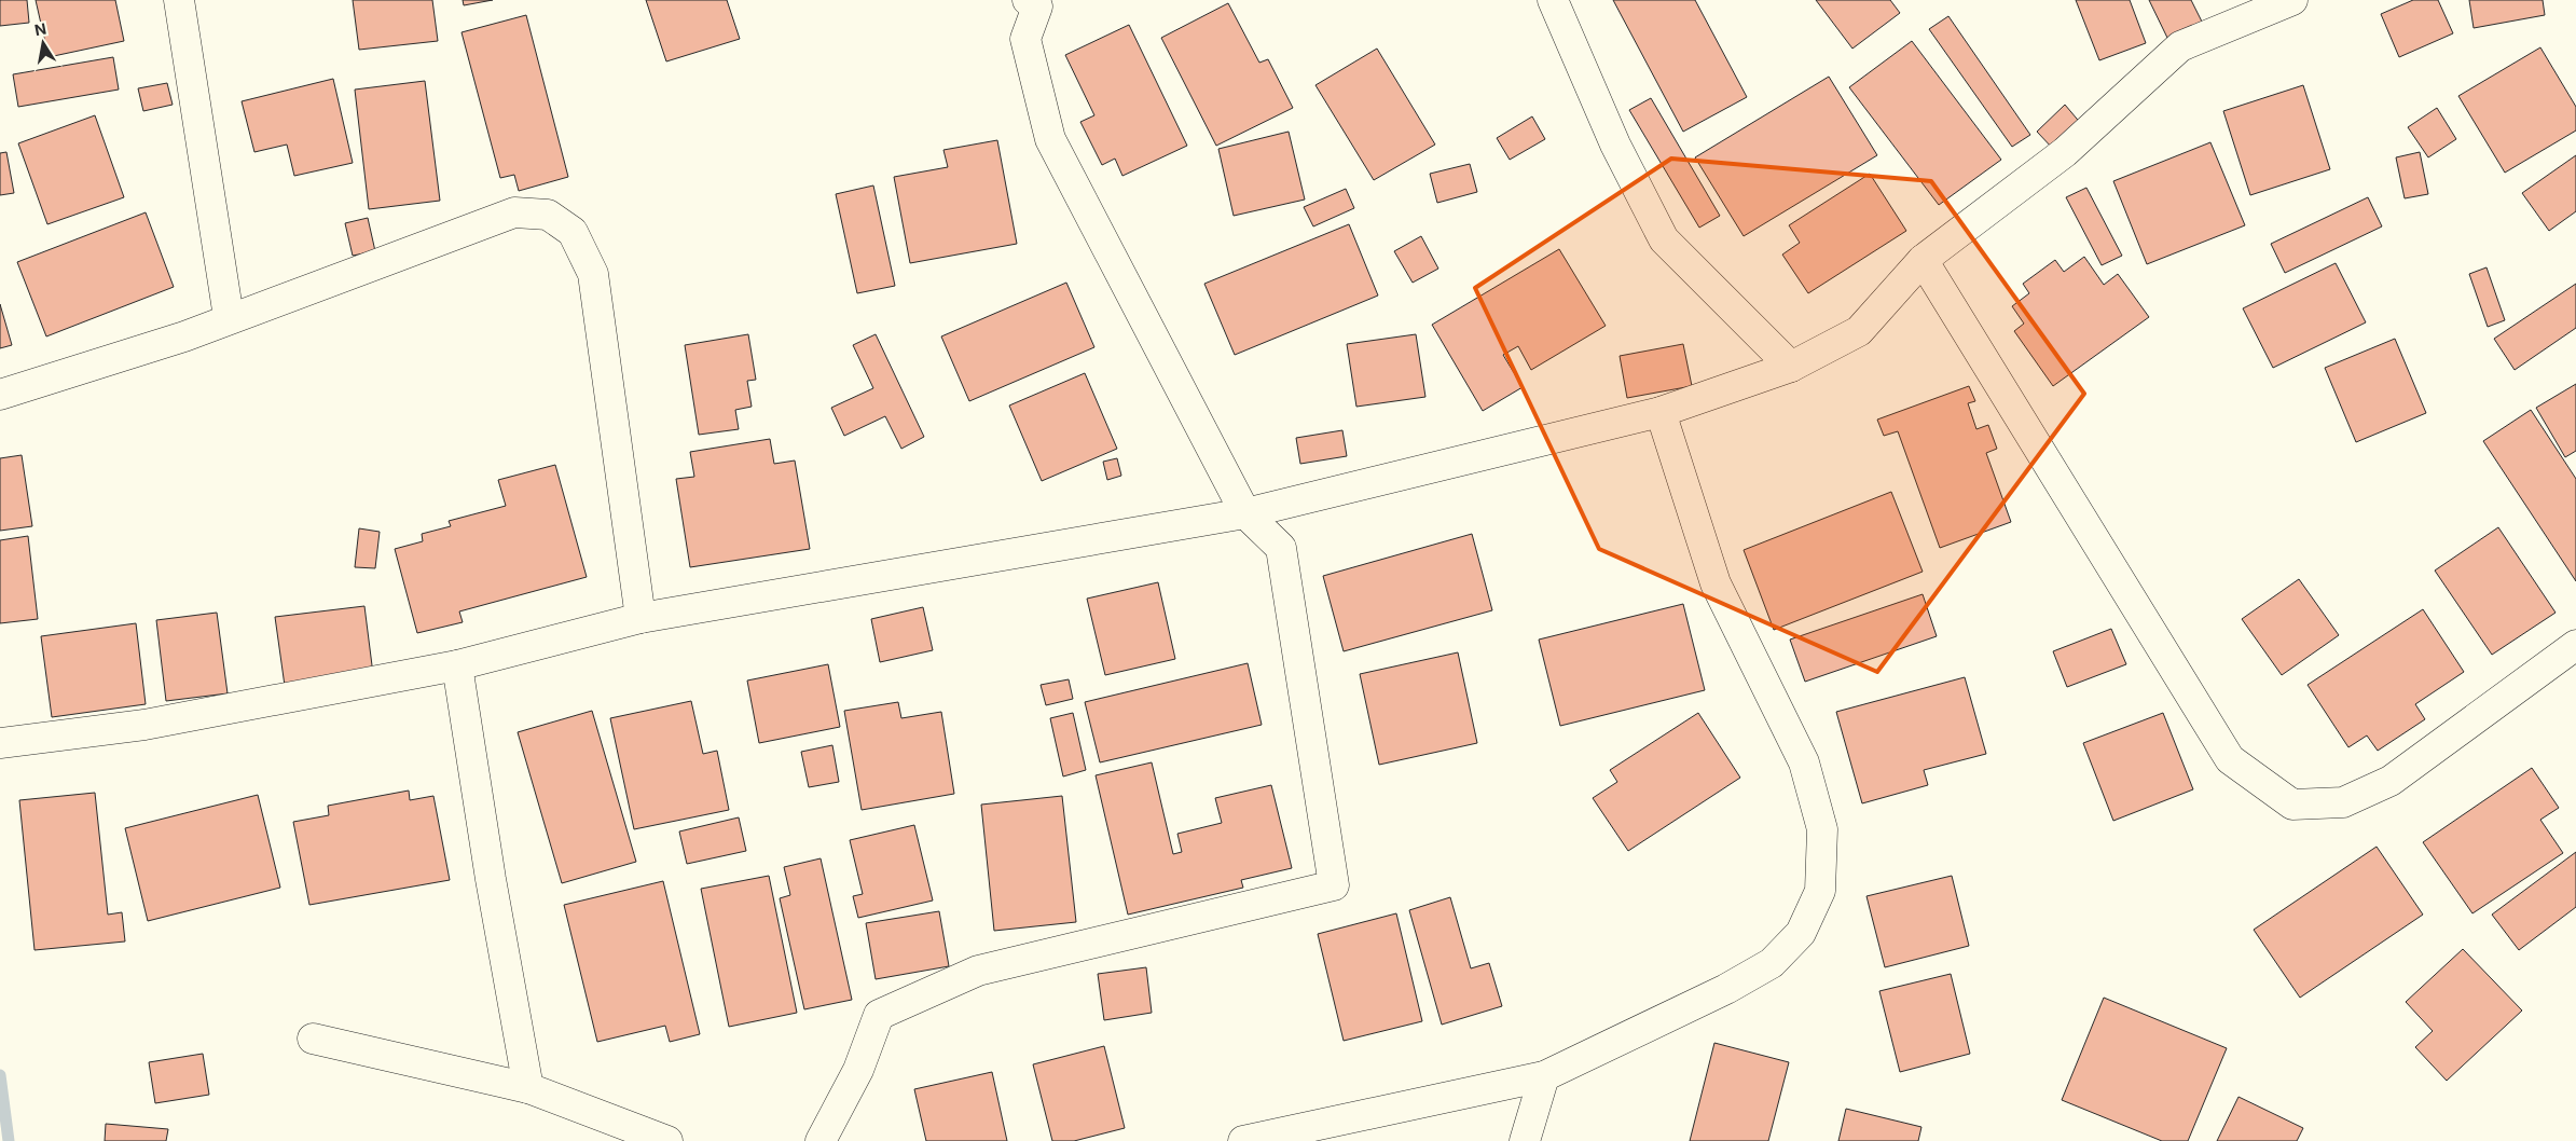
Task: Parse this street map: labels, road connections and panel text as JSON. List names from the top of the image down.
{
  "north": "top"
}
